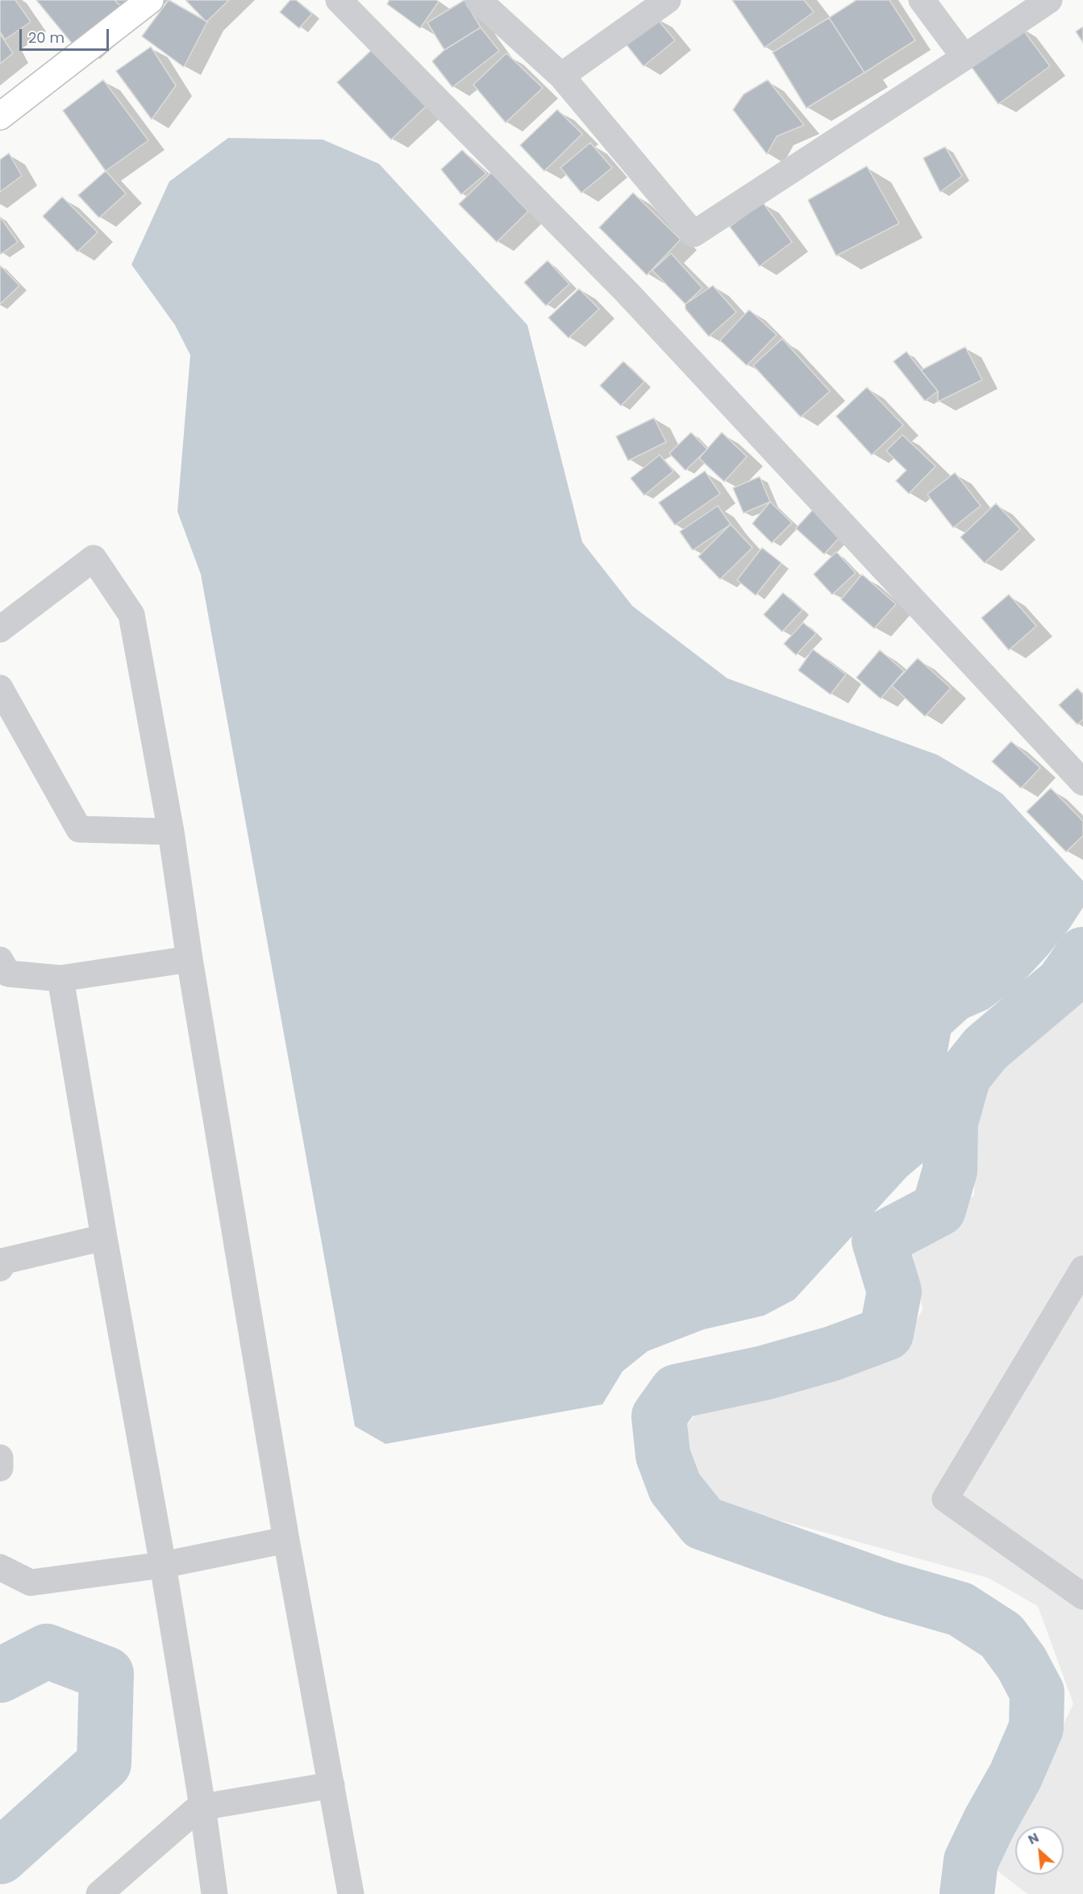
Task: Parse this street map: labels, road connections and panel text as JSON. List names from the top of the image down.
{
  "scale_bar": "20 m",
  "north": "top left"
}
